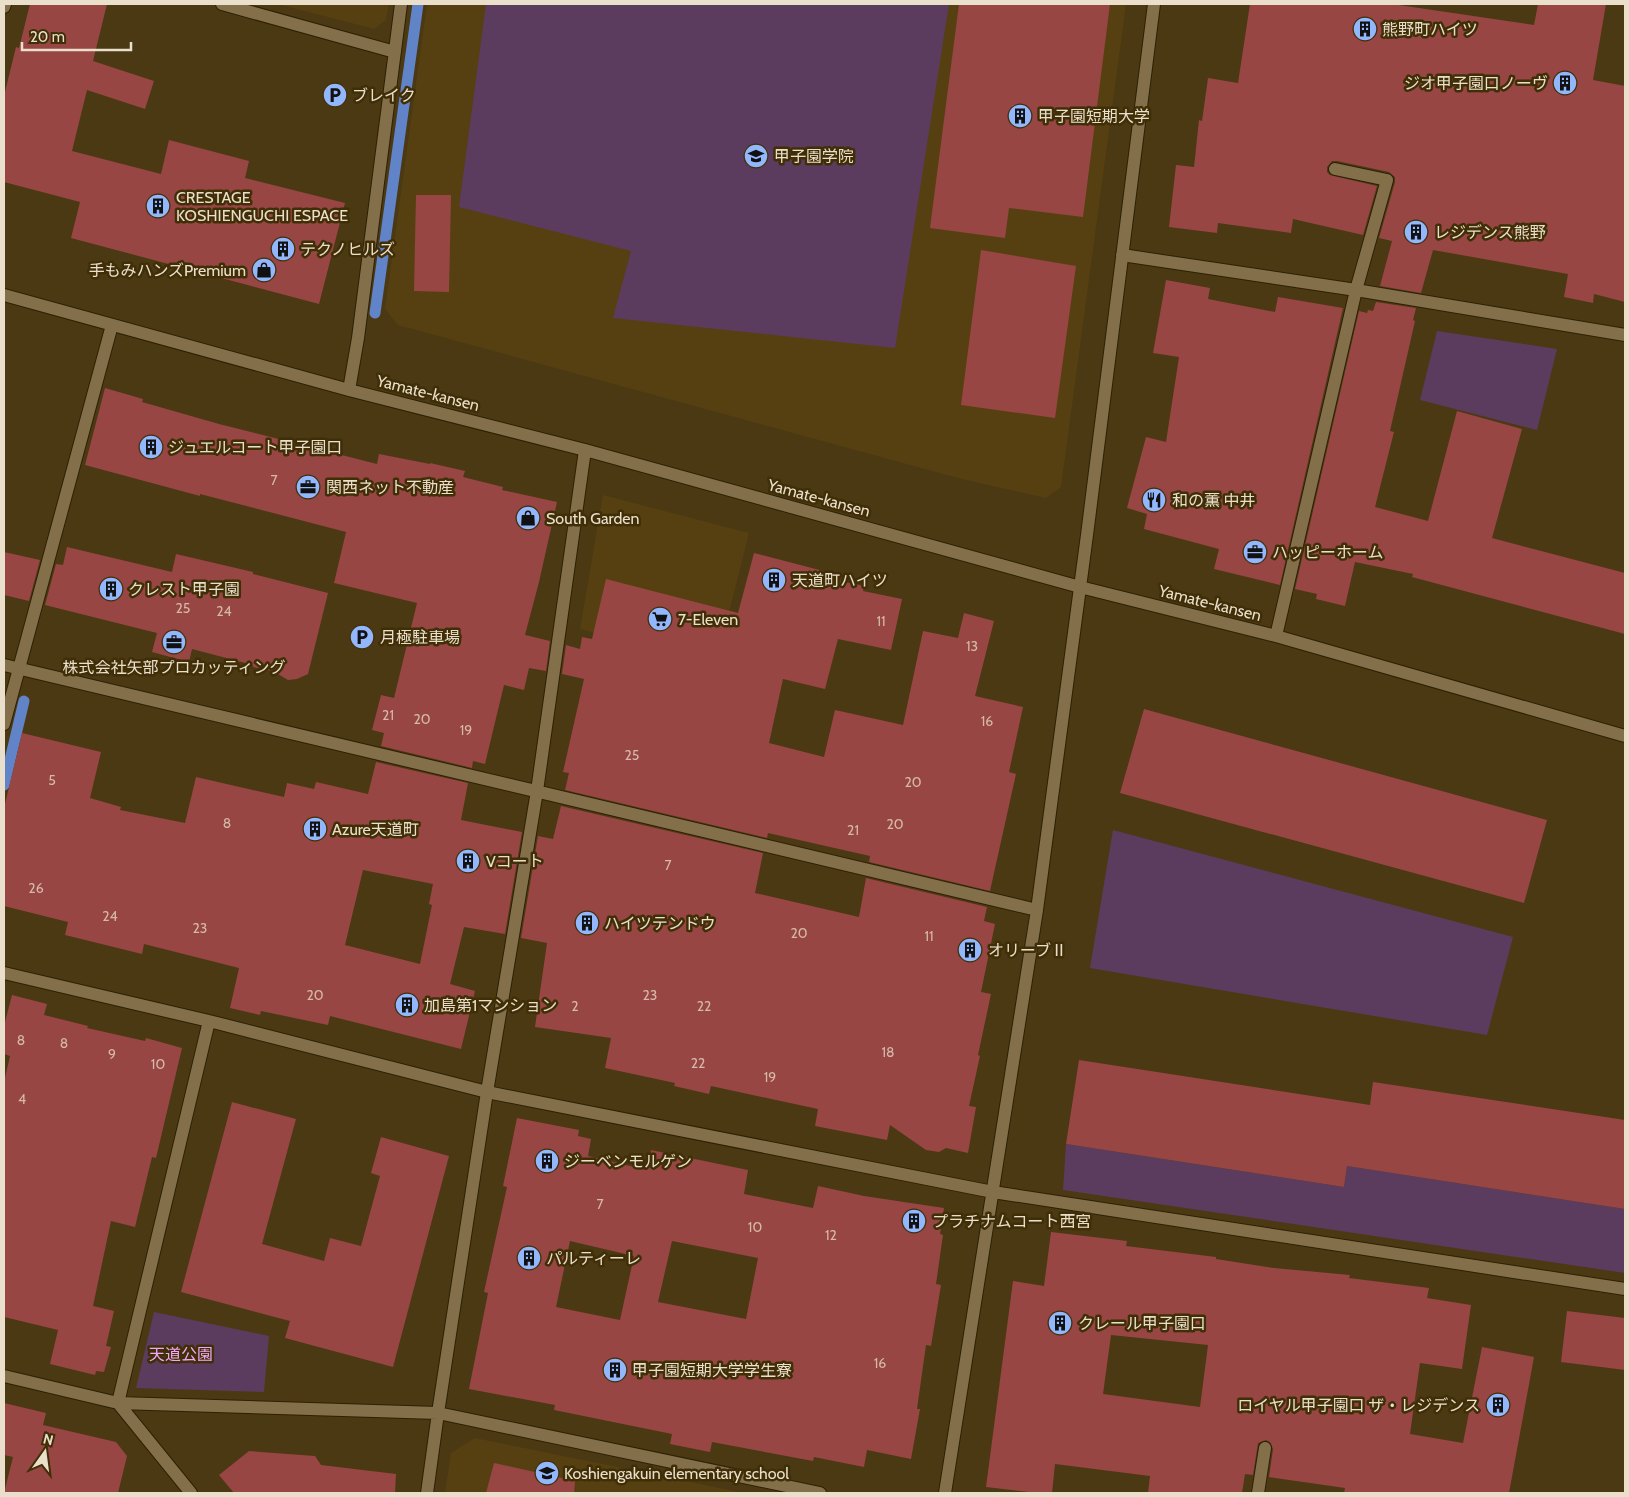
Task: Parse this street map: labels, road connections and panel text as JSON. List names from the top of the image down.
{
  "streets": {
    "street": ["Yamate-kansen"]
  },
  "parks": ["天道公園"],
  "places": {
    "building": [
      "熊野町ハイツ",
      "ジオ甲子園口ノーヴ",
      "甲子園短期大学",
      "CRESTAGE KOSHIENGUCHI ESPACE",
      "レジデンス熊野",
      "テクノヒルズ",
      "ジュエルコート甲子園口",
      "天道町ハイツ",
      "クレスト甲子園",
      "Azure天道町",
      "Vコート",
      "ハイツテンドウ",
      "オリーブⅡ",
      "加島第1マンション",
      "ジーベンモルゲン",
      "プラチナムコート西宮",
      "パルティーレ",
      "クレール甲子園口",
      "甲子園短期大学学生寮",
      "ロイヤル甲子園口 ザ・レジデンス"
    ],
    "parking": ["ブレイク", "月極駐車場"],
    "school or university": ["甲子園学院", "Koshiengakuin elementary school"],
    "shop": ["手もみハンズPremium", "South Garden"],
    "office": ["関西ネット不動産", "ハッピーホーム", "株式会社矢部プロカッティング"],
    "restaurant": ["和の薫 中井"],
    "supermarket": ["7-Eleven"]
  },
  "house_numbers": [
    "7",
    "25",
    "24",
    "11",
    "13",
    "21",
    "20",
    "16",
    "19",
    "25",
    "5",
    "20",
    "8",
    "20",
    "21",
    "7",
    "26",
    "24",
    "23",
    "20",
    "11",
    "20",
    "23",
    "2",
    "22",
    "8",
    "8",
    "18",
    "9",
    "22",
    "10",
    "19",
    "4",
    "7",
    "10",
    "12",
    "16"
  ],
  "scale_bar": "20 m",
  "north": "top"
}
